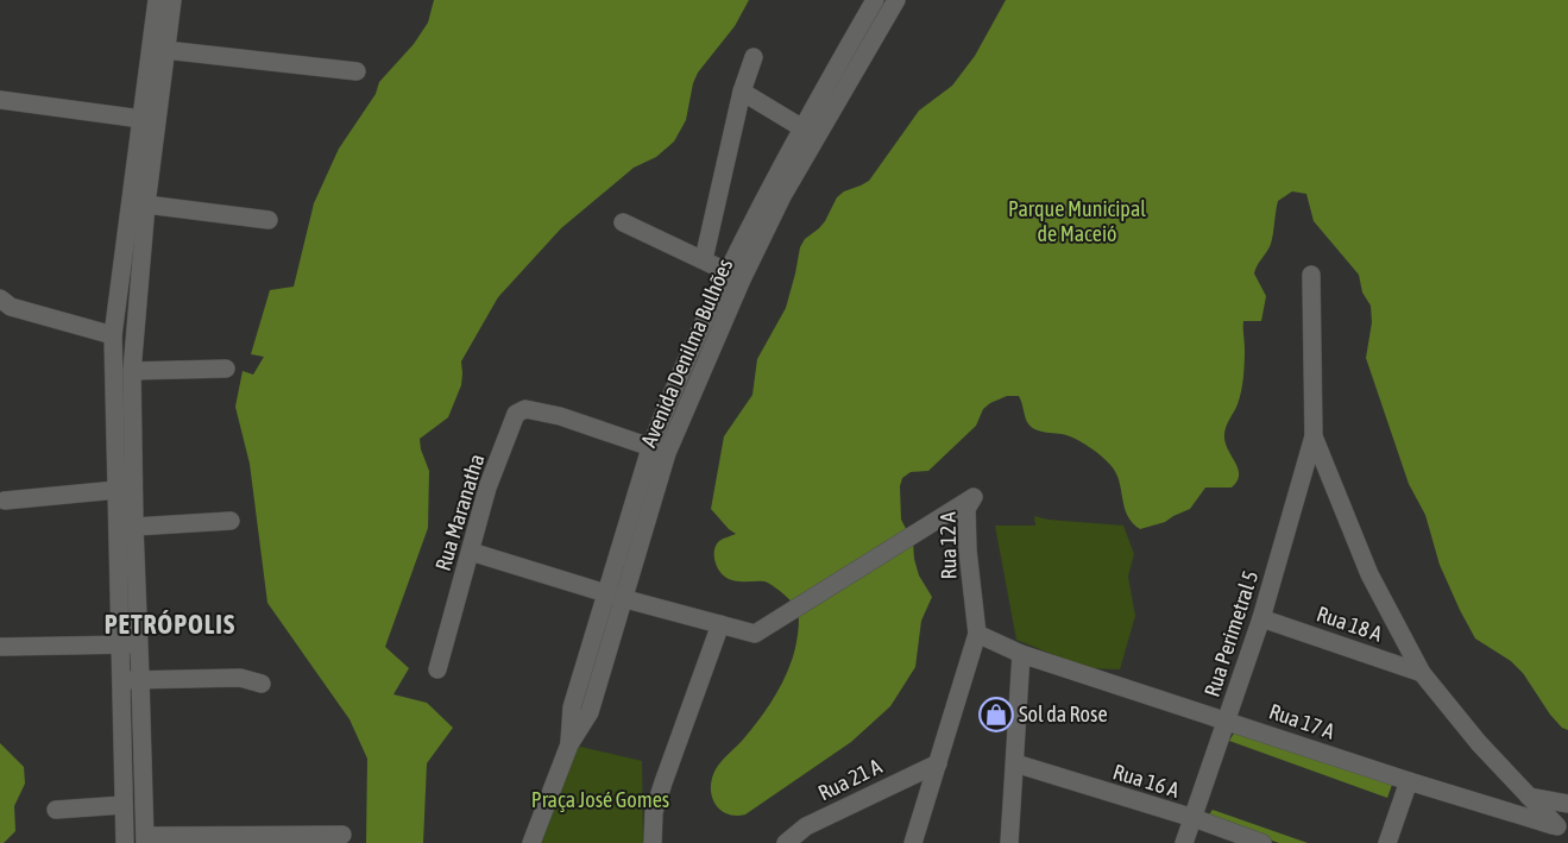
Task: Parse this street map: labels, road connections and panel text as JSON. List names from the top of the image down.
{
  "streets": {
    "street": [
      "Avenida Denilma Bulhões",
      "Rua Maranatha",
      "Rua 12 A",
      "Rua 18 A",
      "Rua Perimetral 5",
      "Rua 17 A",
      "Rua 21 A",
      "Rua 16 A"
    ]
  },
  "crossings": [
    ["Avenida Denilma Bulhões", "Rua Maranatha"],
    ["Rua 12 A", "Rua 17 A"],
    ["Rua 12 A", "Rua 21 A"],
    ["Rua 18 A", "Rua Perimetral 5"],
    ["Rua Perimetral 5", "Rua 17 A"],
    ["Rua Perimetral 5", "Rua 16 A"]
  ],
  "districts": ["PETRÓPOLIS"],
  "parks": ["Parque Municipal de Maceió", "Praça José Gomes"],
  "places": {
    "shop": ["Sol da Rose"]
  }
}
